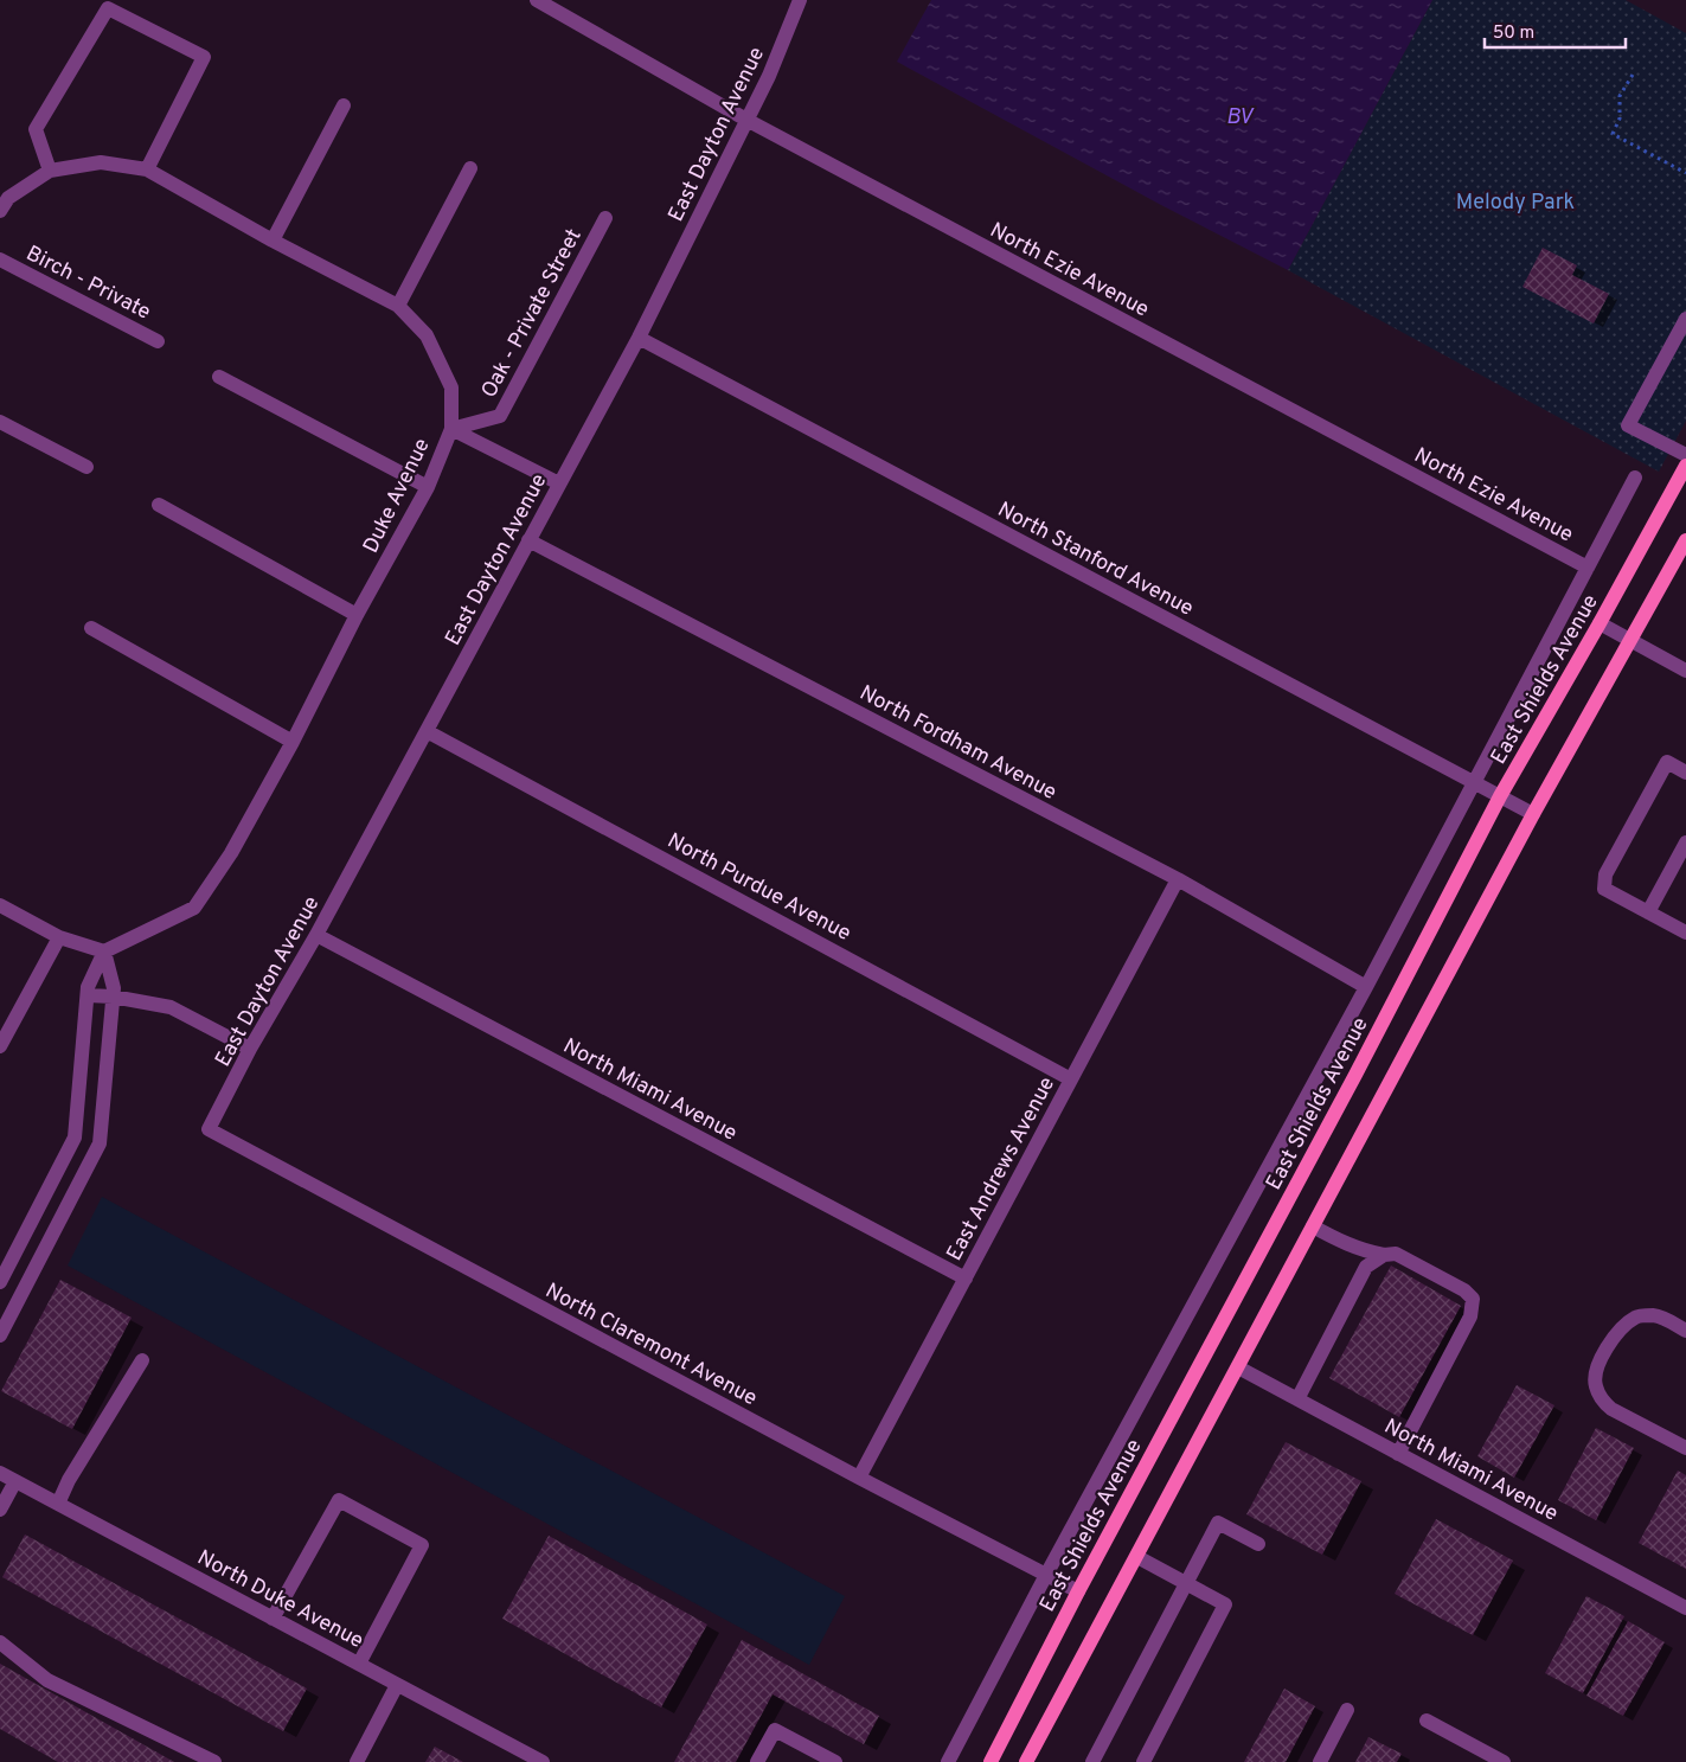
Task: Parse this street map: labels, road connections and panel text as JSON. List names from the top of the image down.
{
  "streets": {
    "main road": ["East Shields Avenue"],
    "street": [
      "East Dayton Avenue",
      "North Ezie Avenue",
      "Birch - Private",
      "Oak - Private Street",
      "Duke Avenue",
      "North Stanford Avenue",
      "North Fordham Avenue",
      "North Purdue Avenue",
      "North Miami Avenue",
      "East Andrews Avenue",
      "North Claremont Avenue",
      "North Duke Avenue"
    ]
  },
  "crossings": [
    ["East Dayton Avenue", "North Ezie Avenue"],
    ["East Dayton Avenue", "North Stanford Avenue"],
    ["East Dayton Avenue", "North Fordham Avenue"],
    ["East Dayton Avenue", "North Purdue Avenue"],
    ["East Dayton Avenue", "North Miami Avenue"],
    ["East Dayton Avenue", "North Claremont Avenue"],
    ["North Ezie Avenue", "East Shields Avenue"],
    ["Oak - Private Street", "Duke Avenue"],
    ["North Stanford Avenue", "East Shields Avenue"],
    ["East Shields Avenue", "North Fordham Avenue"],
    ["East Shields Avenue", "North Claremont Avenue"],
    ["North Fordham Avenue", "East Andrews Avenue"],
    ["North Purdue Avenue", "East Andrews Avenue"],
    ["North Miami Avenue", "East Andrews Avenue"],
    ["East Andrews Avenue", "North Claremont Avenue"]
  ],
  "water": ["BV"],
  "parks": ["Melody Park"],
  "scale_bar": "50 m"
}
